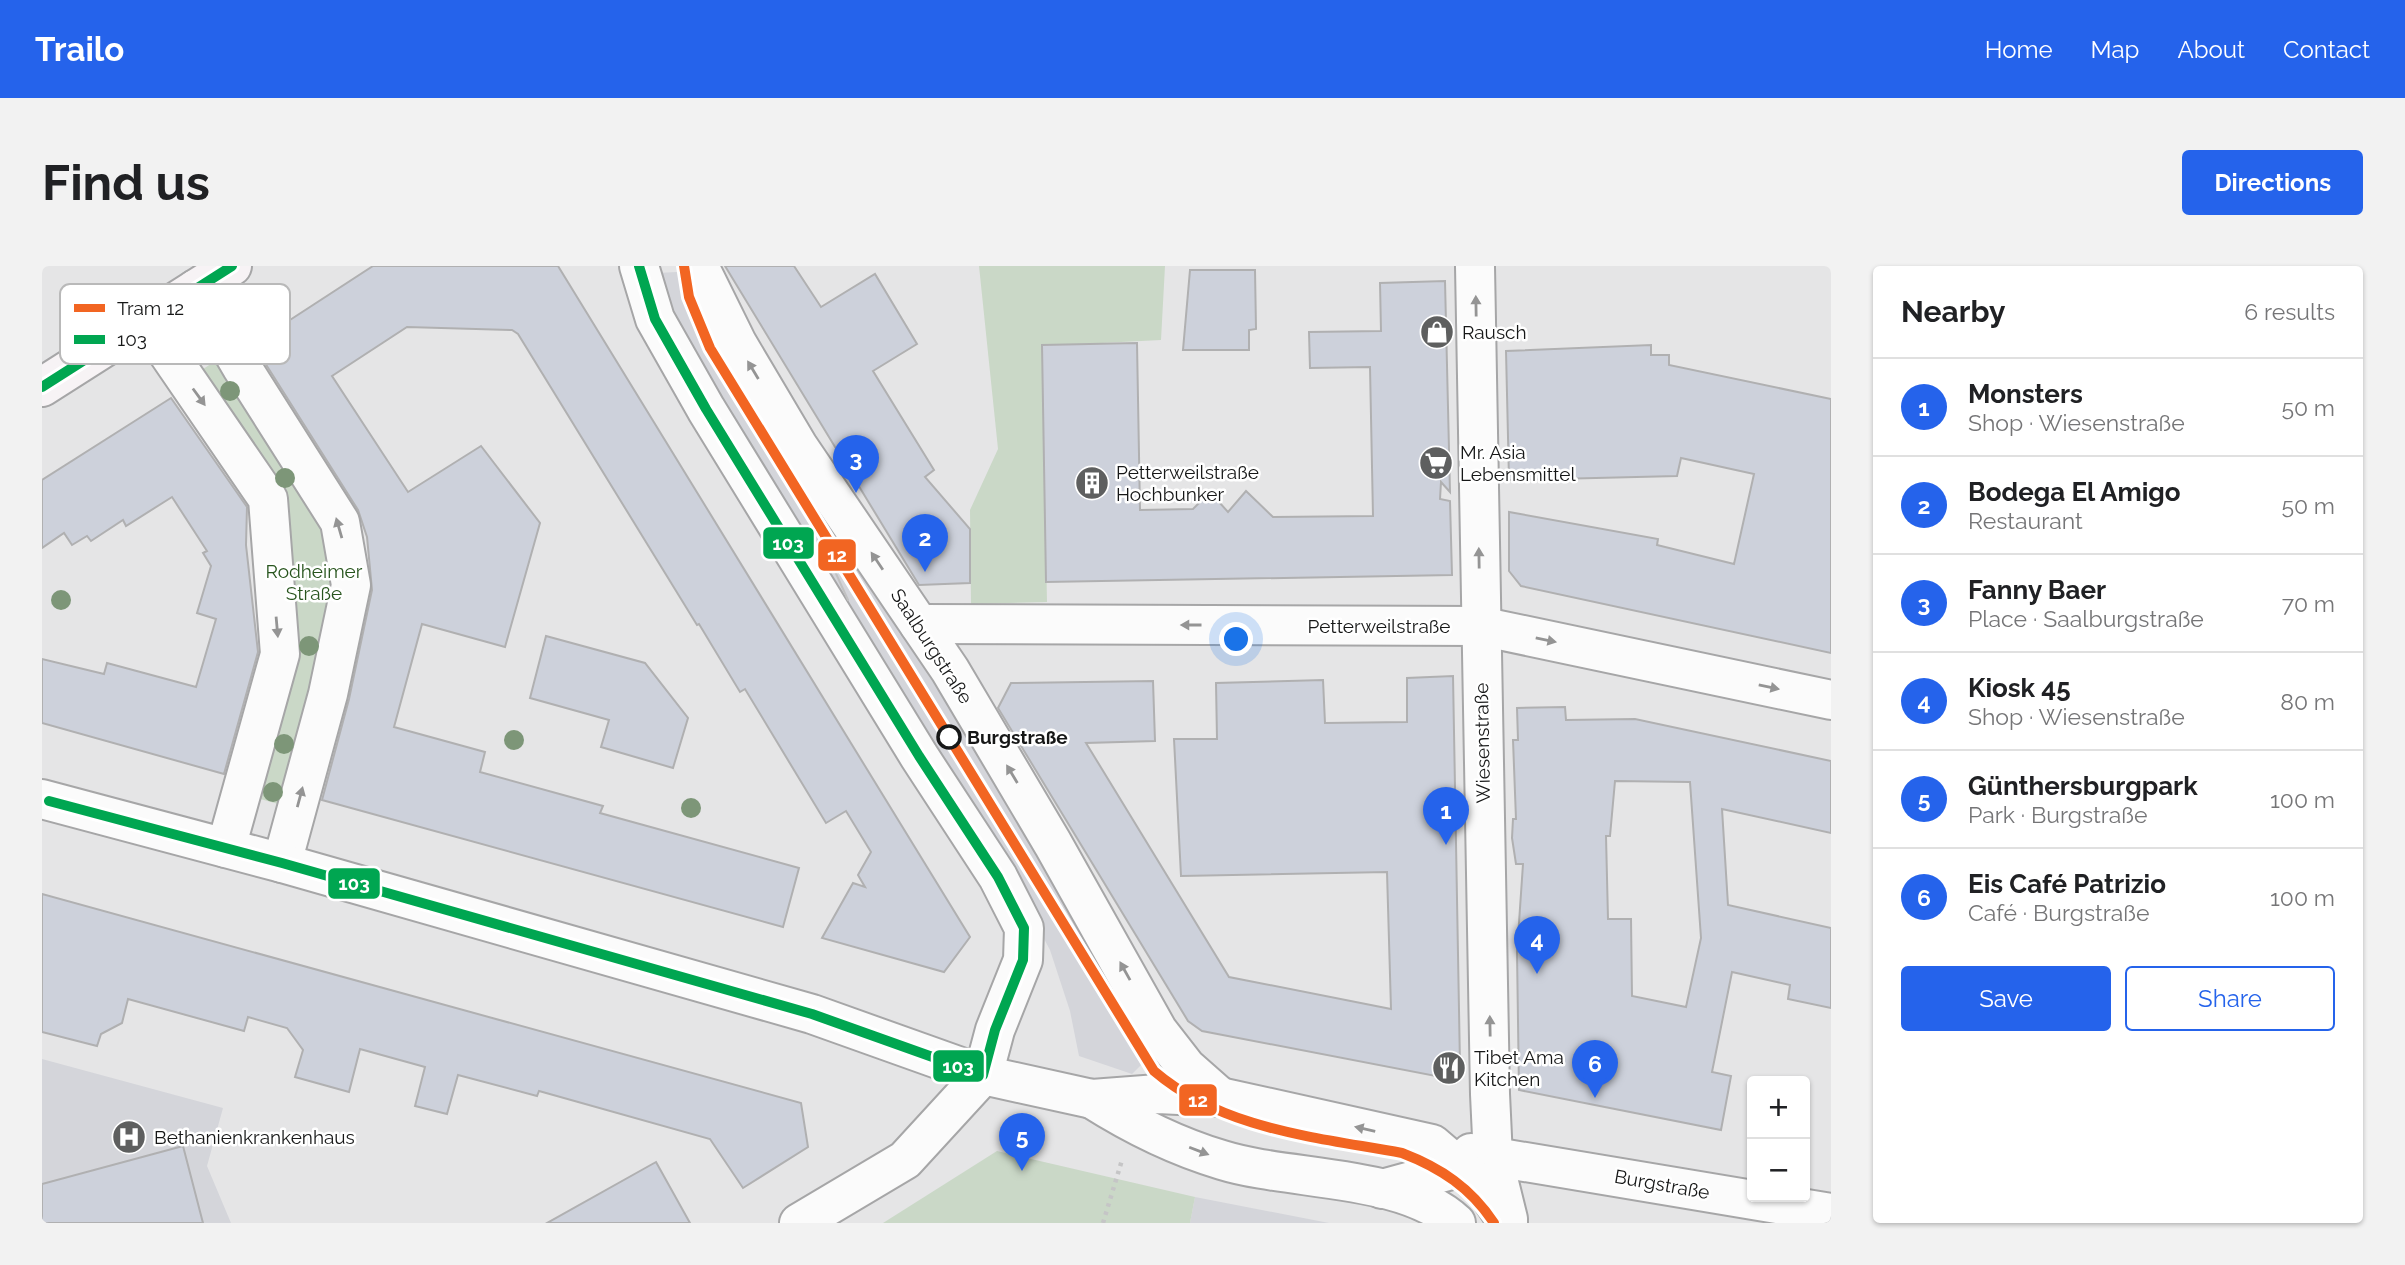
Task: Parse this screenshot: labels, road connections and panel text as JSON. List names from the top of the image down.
{
  "streets": {
    "street": [
      "Petterweilstraße",
      "Saalburgstraße",
      "Wiesenstraße",
      "Burgstraße"
    ]
  },
  "crossings": [
    ["Petterweilstraße", "Saalburgstraße"],
    ["Petterweilstraße", "Wiesenstraße"],
    ["Saalburgstraße", "Burgstraße"],
    ["Wiesenstraße", "Burgstraße"]
  ],
  "one_way": ["Wiesenstraße"],
  "parks": ["Rodheimer Straße"],
  "places": {
    "shop": ["Rausch"],
    "supermarket": ["Mr. Asia Lebensmittel"],
    "building": ["Petterweilstraße Hochbunker"],
    "other": ["Burgstraße"],
    "restaurant": ["Tibet Ama Kitchen"],
    "hospital": ["Bethanienkrankenhaus"]
  },
  "lines": ["tram line 12", "transit line 103"],
  "legend": ["Tram 12", "103"],
  "page": {
    "header": "Trailo",
    "nav": [
      "Home",
      "Map",
      "About",
      "Contact"
    ],
    "buttons": [
      "Directions",
      ["Save", "Share"]
    ],
    "title": "Find us",
    "heading": ["Nearby", "6 results"],
    "list": [
      {
        "mark": "1",
        "name": "Monsters",
        "note": "Shop · Wiesenstraße",
        "value": "50 m"
      },
      {
        "mark": "2",
        "name": "Bodega El Amigo",
        "note": "Restaurant",
        "value": "50 m"
      },
      {
        "mark": "3",
        "name": "Fanny Baer",
        "note": "Place · Saalburgstraße",
        "value": "70 m"
      },
      {
        "mark": "4",
        "name": "Kiosk 45",
        "note": "Shop · Wiesenstraße",
        "value": "80 m"
      },
      {
        "mark": "5",
        "name": "Günthersburgpark",
        "note": "Park · Burgstraße",
        "value": "100 m"
      },
      {
        "mark": "6",
        "name": "Eis Café Patrizio",
        "note": "Café · Burgstraße",
        "value": "100 m"
      }
    ],
    "pins": [
      "3",
      "2",
      "1",
      "4",
      "6",
      "5"
    ],
    "map_buttons": ["+", "−"]
  }
}
